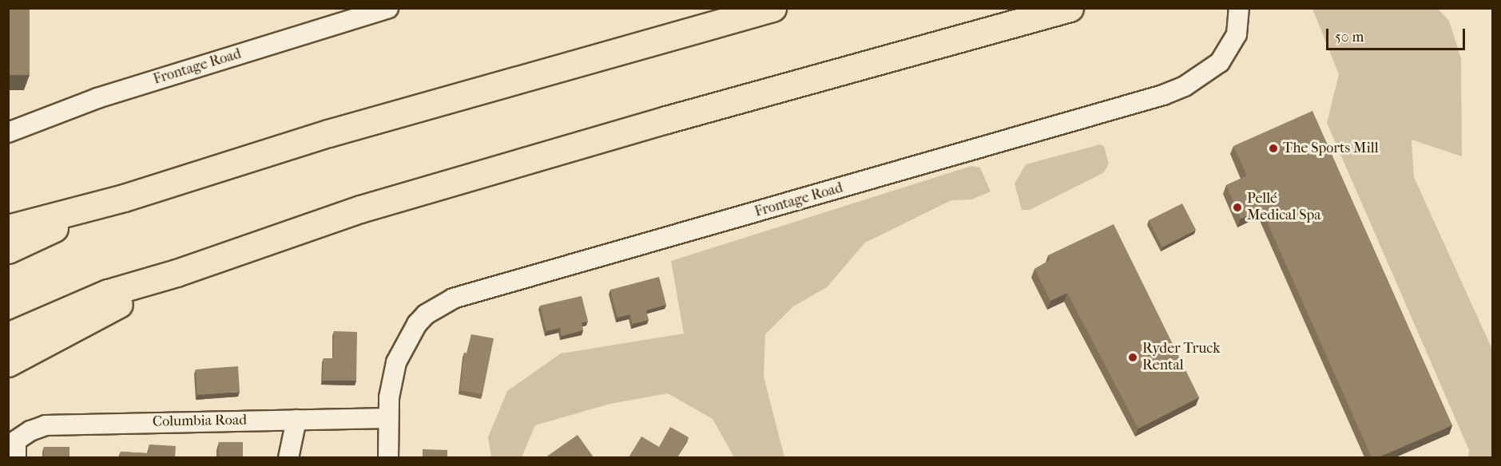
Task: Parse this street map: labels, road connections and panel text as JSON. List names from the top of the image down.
{
  "streets": {
    "street": ["Frontage Road", "Columbia Road"]
  },
  "crossings": [
    ["Frontage Road", "Columbia Road"]
  ],
  "places": ["The Sports Mill", "Pellé Medical Spa", "Ryder Truck Rental"],
  "scale_bar": "50 m"
}
